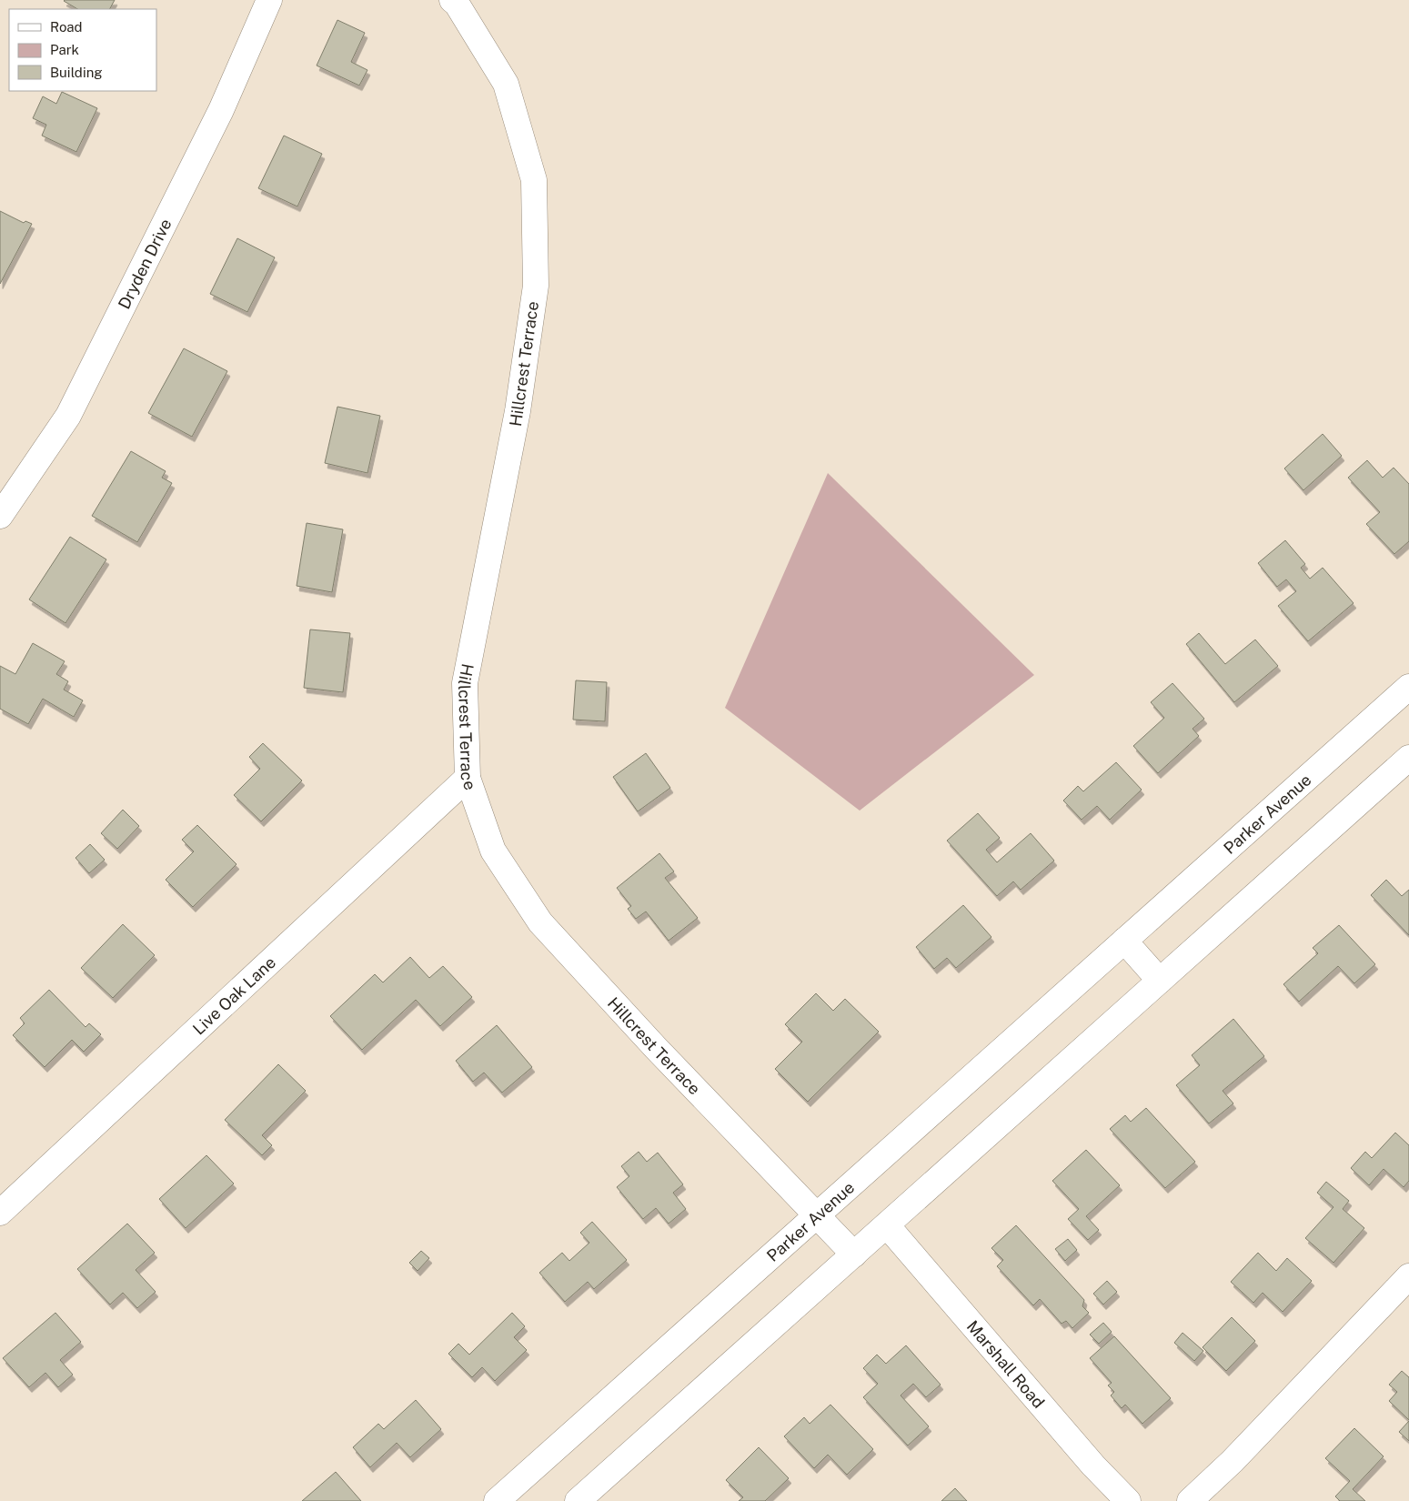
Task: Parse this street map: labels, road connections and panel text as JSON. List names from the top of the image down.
{
  "streets": {
    "street": [
      "Dryden Drive",
      "Hillcrest Terrace",
      "Parker Avenue",
      "Live Oak Lane",
      "Marshall Road"
    ]
  },
  "crossings": [
    ["Hillcrest Terrace", "Parker Avenue"],
    ["Hillcrest Terrace", "Live Oak Lane"]
  ],
  "legend": ["Road", "Park", "Building"]
}
